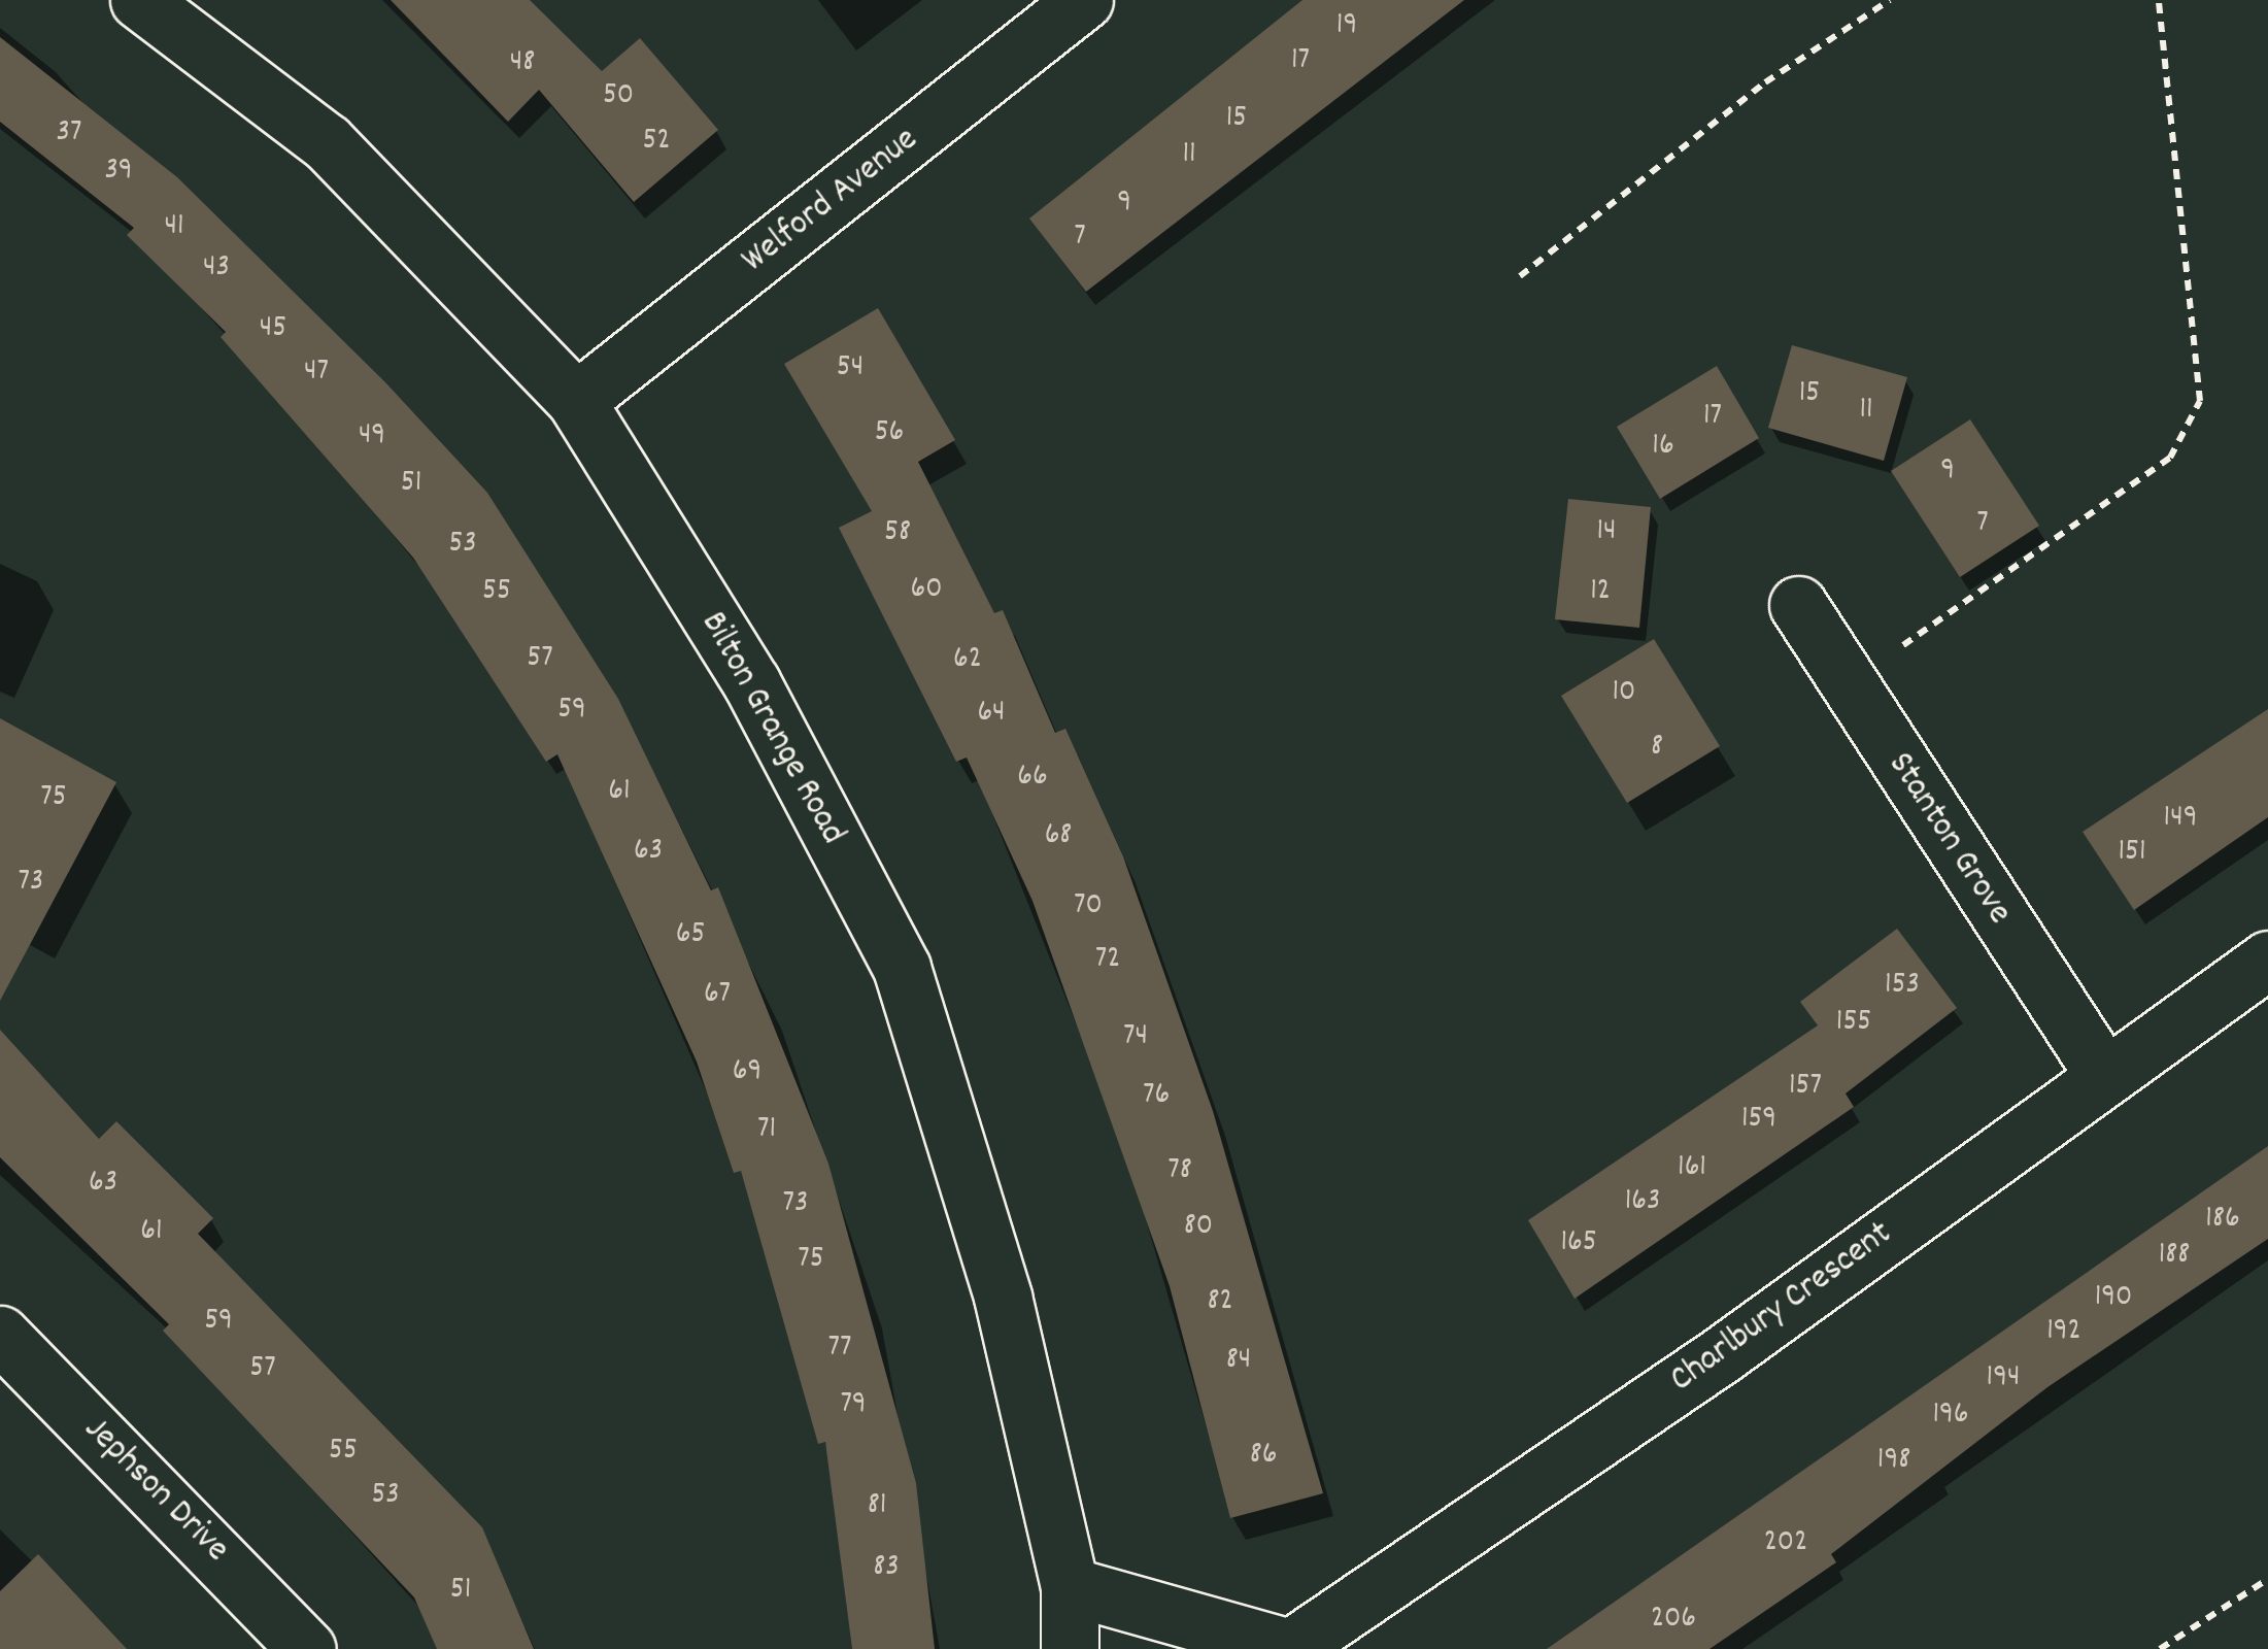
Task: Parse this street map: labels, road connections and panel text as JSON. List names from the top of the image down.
{
  "streets": {
    "street": [
      "Welford Avenue",
      "Bilton Grange Road",
      "Stanton Grove",
      "Charlbury Crescent",
      "Jephson Drive"
    ]
  },
  "crossings": [
    ["Welford Avenue", "Bilton Grange Road"],
    ["Bilton Grange Road", "Charlbury Crescent"],
    ["Stanton Grove", "Charlbury Crescent"]
  ],
  "house_numbers": [
    "19",
    "17",
    "48",
    "50",
    "15",
    "37",
    "52",
    "11",
    "39",
    "9",
    "41",
    "7",
    "43",
    "45",
    "54",
    "47",
    "15",
    "11",
    "17",
    "56",
    "49",
    "16",
    "9",
    "51",
    "7",
    "14",
    "58",
    "53",
    "60",
    "55",
    "12",
    "57",
    "62",
    "10",
    "59",
    "64",
    "8",
    "66",
    "61",
    "75",
    "149",
    "68",
    "63",
    "151",
    "73",
    "70",
    "65",
    "72",
    "153",
    "67",
    "155",
    "74",
    "69",
    "157",
    "76",
    "159",
    "71",
    "161",
    "78",
    "63",
    "163",
    "73",
    "186",
    "80",
    "61",
    "165",
    "188",
    "75",
    "190",
    "82",
    "59",
    "192",
    "77",
    "84",
    "57",
    "194",
    "79",
    "196",
    "55",
    "86",
    "198",
    "53",
    "81",
    "202",
    "83",
    "51",
    "206"
  ]
}
